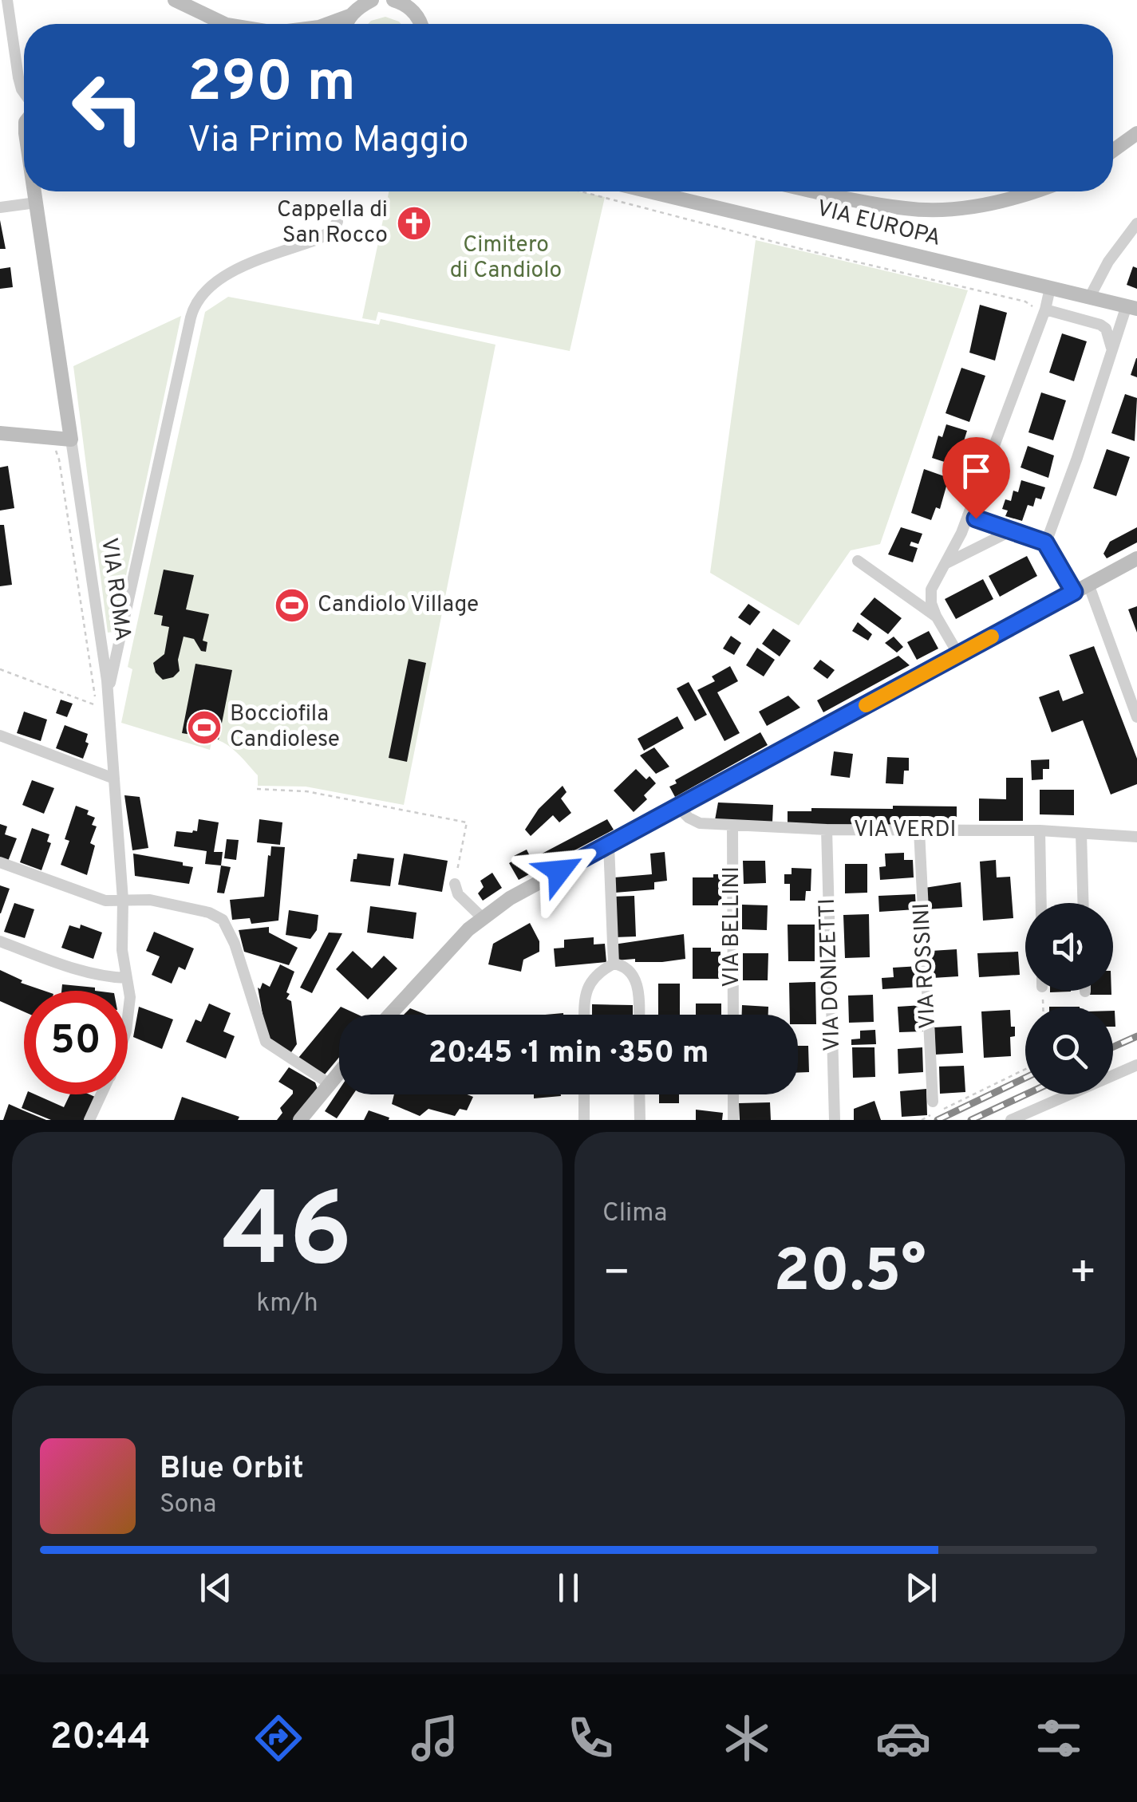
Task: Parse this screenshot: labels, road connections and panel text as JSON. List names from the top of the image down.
{
  "streets": {
    "main road": ["VIA EUROPA", "VIA ROMA"],
    "street": [
      "VIA VERDI",
      "VIA BELLINI",
      "VIA ROSSINI",
      "VIA DONIZETTI"
    ]
  },
  "crossings": [
    ["VIA VERDI", "VIA BELLINI"],
    ["VIA VERDI", "VIA ROSSINI"],
    ["VIA VERDI", "VIA DONIZETTI"]
  ],
  "parks": ["Cimitero di Candiolo"],
  "places": {
    "church": ["Cappella di San Rocco"],
    "sports": ["Candiolo Village", "Bocciofila Candiolese"]
  },
  "page": {
    "turn": ["290 m", "Via Primo Maggio"],
    "limit": "50",
    "trip": "20:45 · 1 min · 350 m",
    "tile": [
      ["46", "km/h"],
      "Clima"
    ],
    "heat": ["−", "20.5°", "+"],
    "song": ["Blue Orbit", "Sona"],
    "tabs": "20:44"
  }
}
